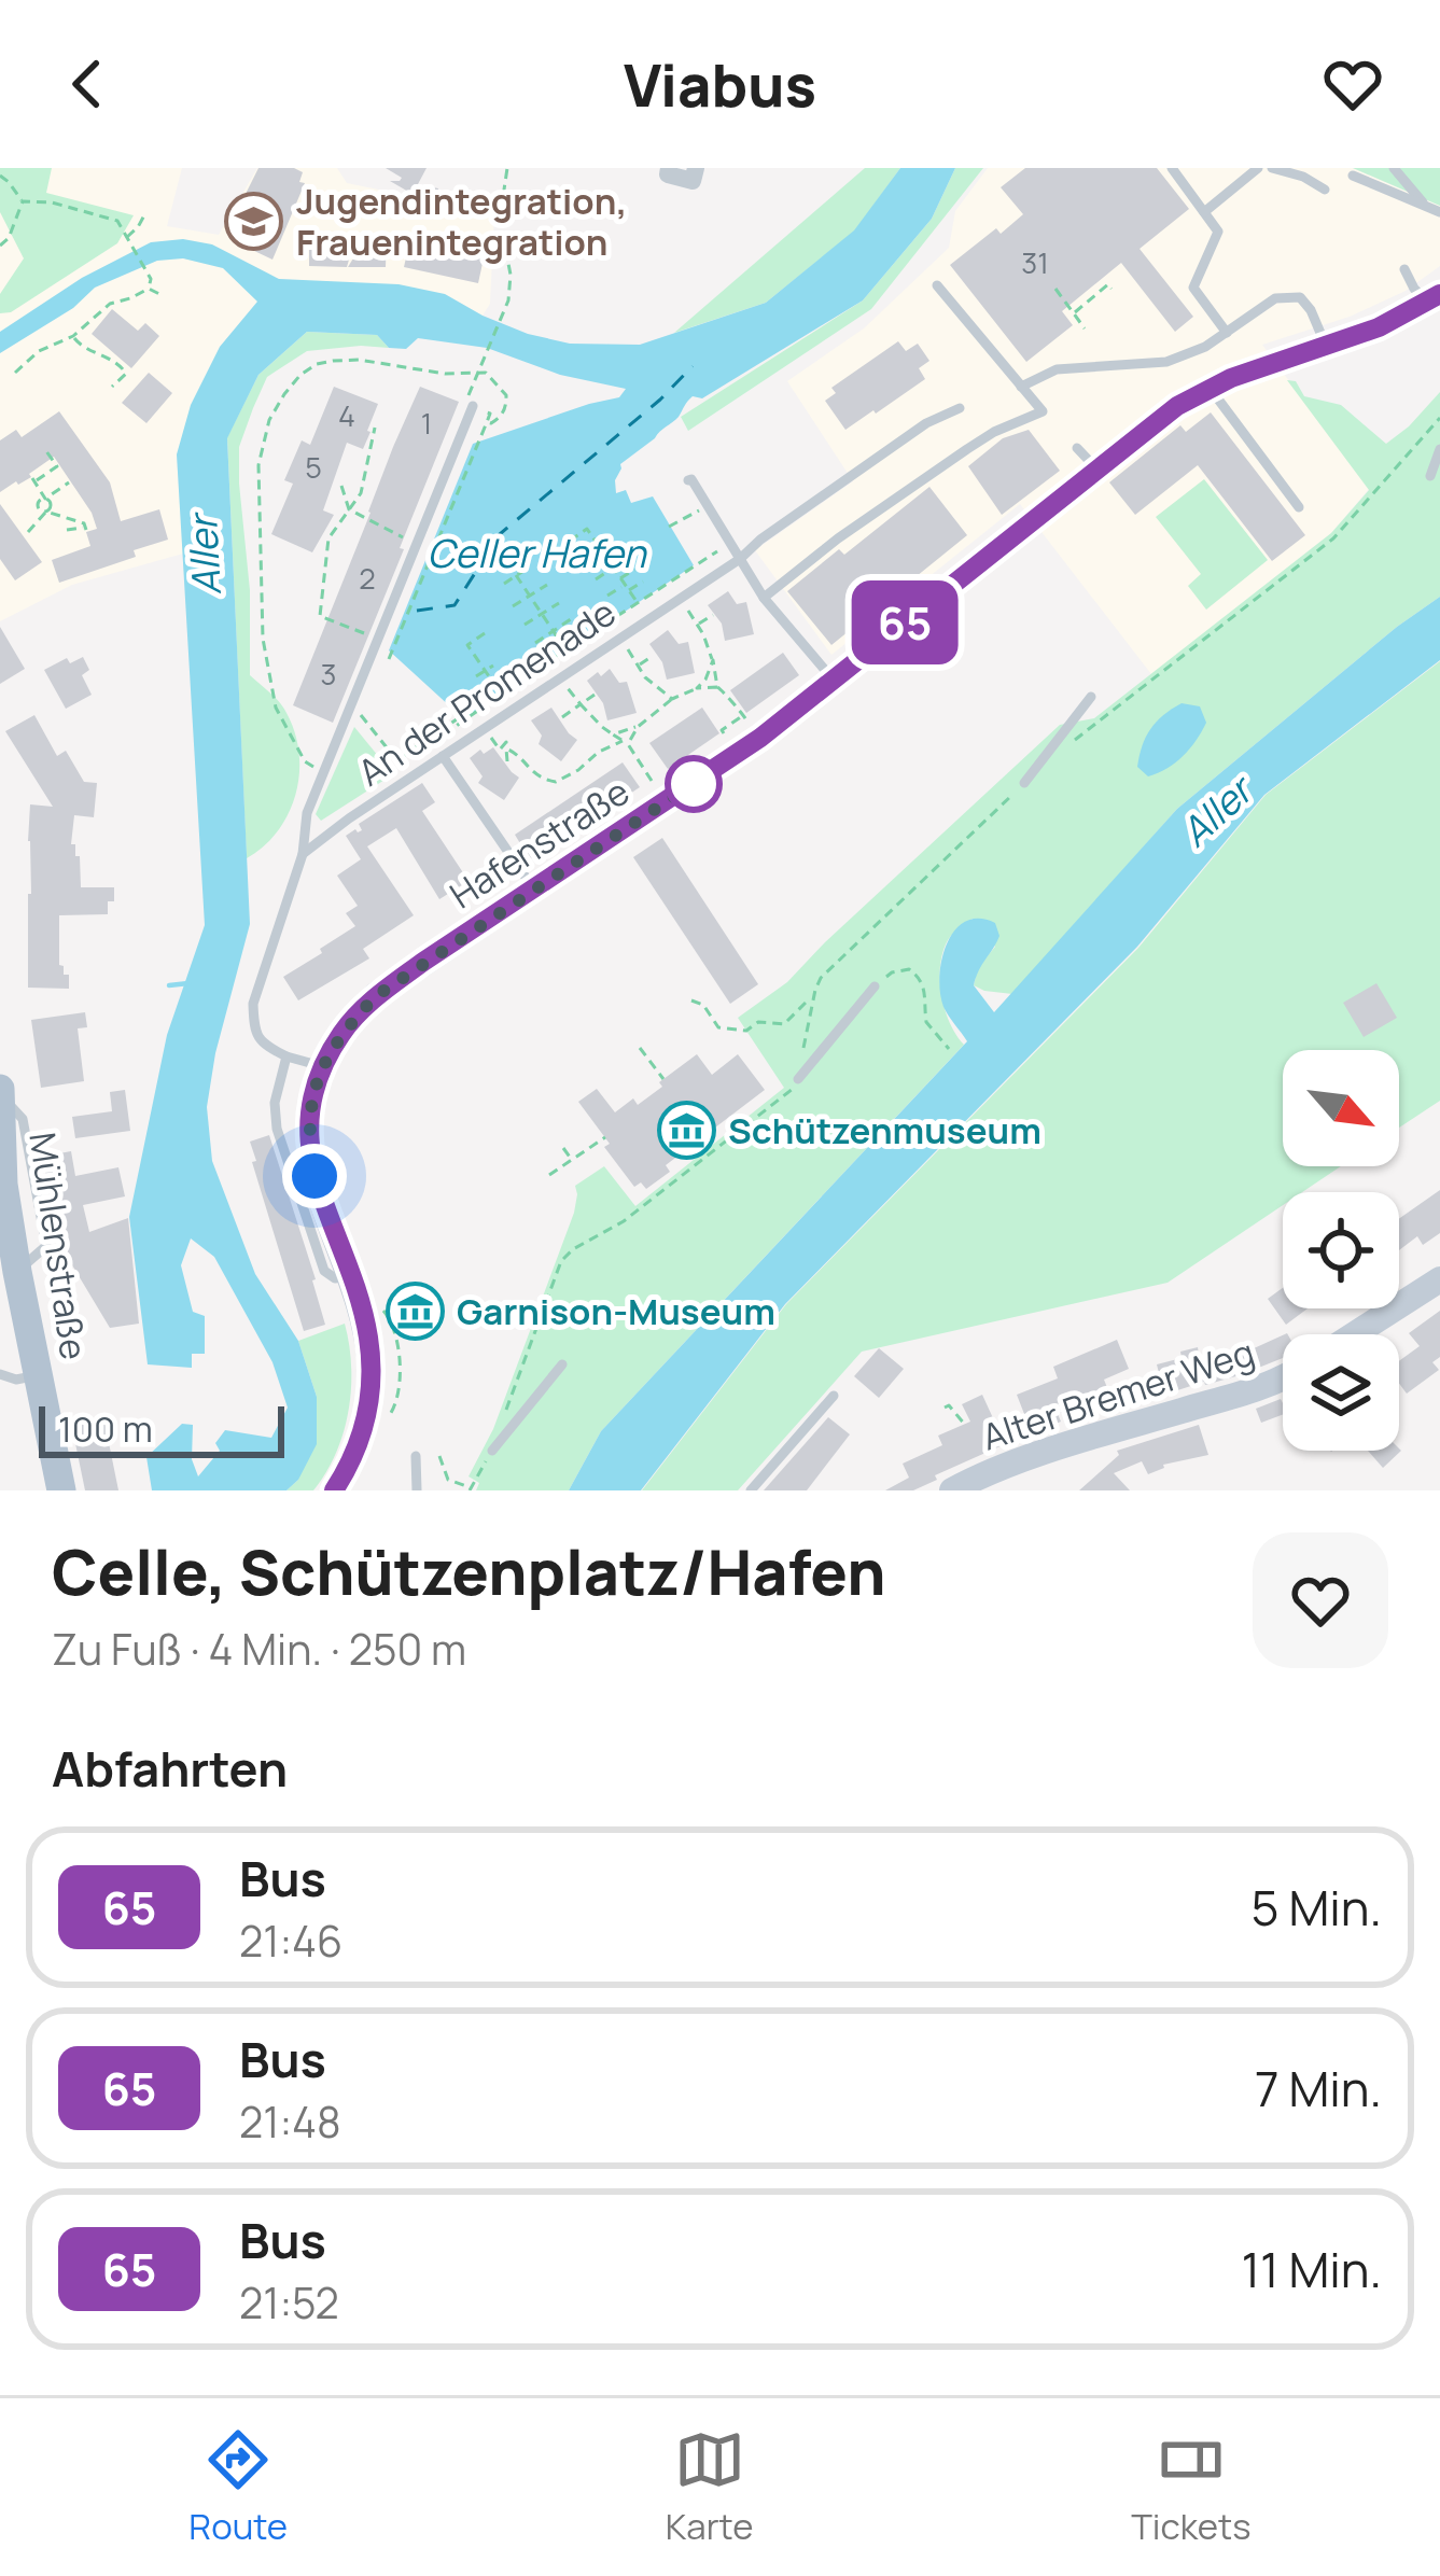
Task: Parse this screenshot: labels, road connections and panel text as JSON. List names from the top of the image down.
{
  "streets": {
    "main road": ["Mühlenstraße"],
    "street": ["Hafenstraße", "Alter Bremer Weg"],
    "lane": ["An der Promenade"]
  },
  "water": ["Celler Hafen", "Aller"],
  "places": {
    "school or university": ["Jugendintegration, Frauenintegration"],
    "museum": ["Schützenmuseum", "Garnison-Museum"]
  },
  "lines": ["bus line 65"],
  "house_numbers": [
    "31",
    "4",
    "1",
    "5",
    "2",
    "3"
  ],
  "scale_bar": "100 m",
  "north": "bottom right",
  "page": {
    "header": "Viabus",
    "on_map": "65",
    "scale": "100 m",
    "heading": [
      ["Celle, Schützenplatz/Hafen", "Zu Fuß · 4 Min. · 250 m"],
      "Abfahrten"
    ],
    "list": [
      {
        "mark": "65",
        "name": "Bus",
        "note": "21:46",
        "value": "5 Min."
      },
      {
        "mark": "65",
        "name": "Bus",
        "note": "21:48",
        "value": "7 Min."
      },
      {
        "mark": "65",
        "name": "Bus",
        "note": "21:52",
        "value": "11 Min."
      }
    ],
    "tabs": ["Route", "Karte", "Tickets"]
  }
}
